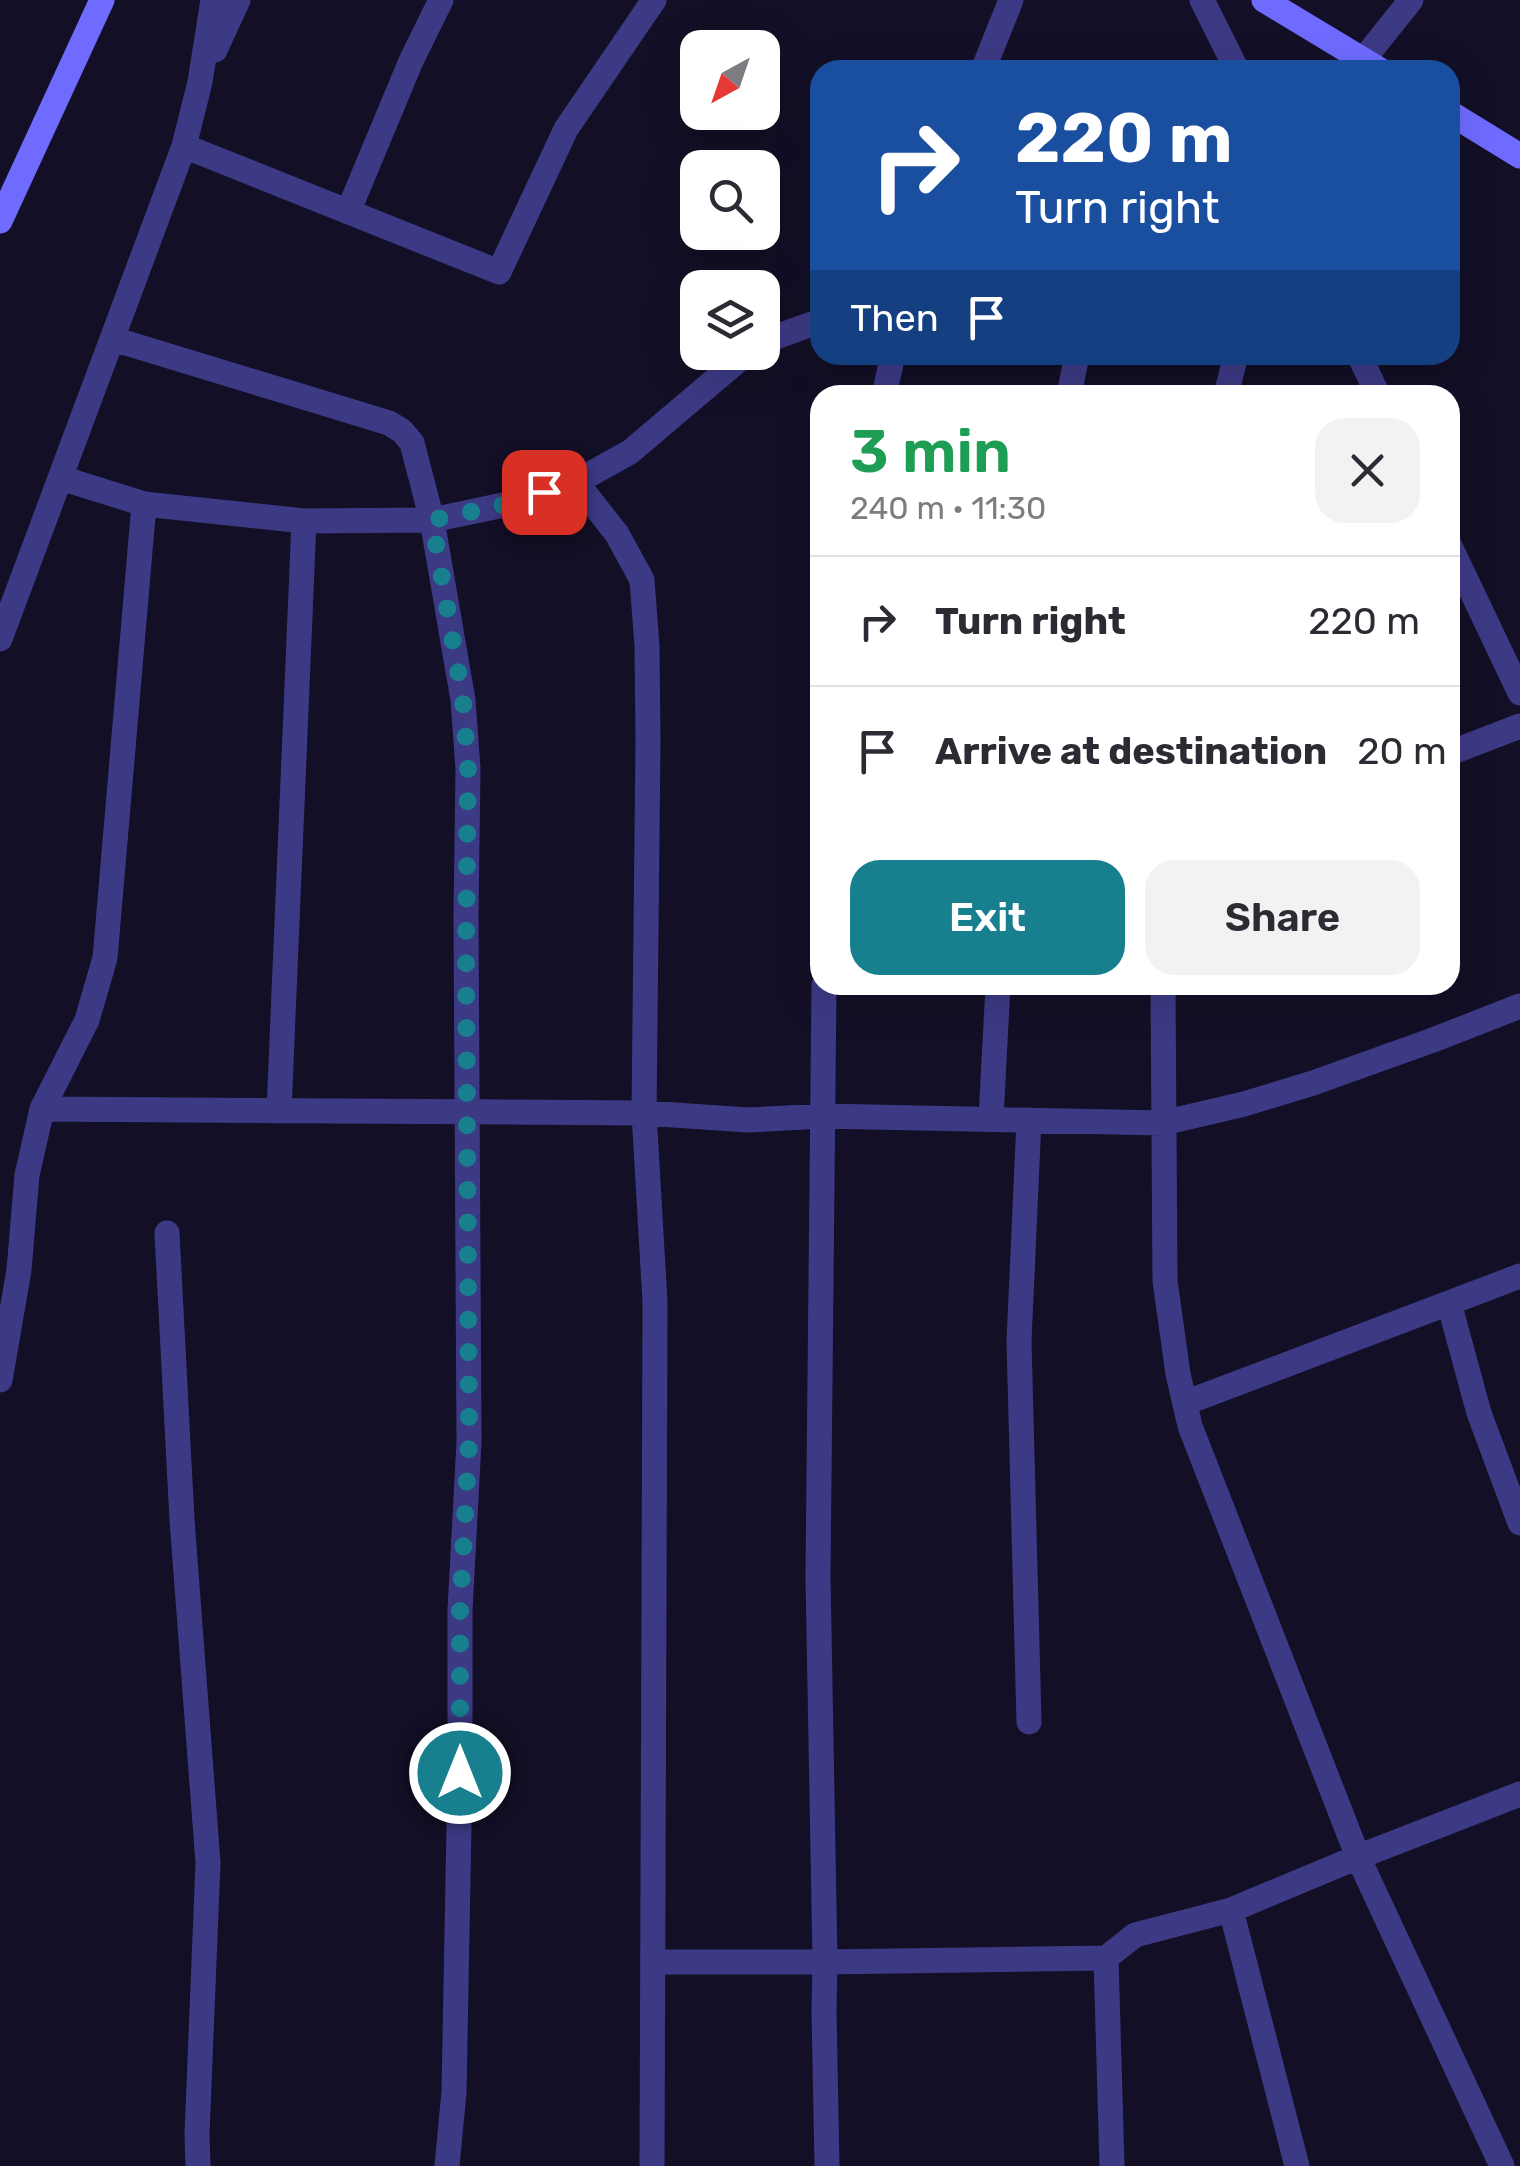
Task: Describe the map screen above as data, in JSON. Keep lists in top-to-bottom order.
{
  "north": "bottom left",
  "page": {
    "turn": ["220 m", "Turn right"],
    "then": "Then",
    "heading": ["3 min", "240 m · 11:30"],
    "list": [
      {
        "name": "Turn right",
        "value": "220 m"
      },
      {
        "name": "Arrive at destination",
        "value": "20 m"
      }
    ],
    "buttons": ["Exit", "Share"]
  }
}
